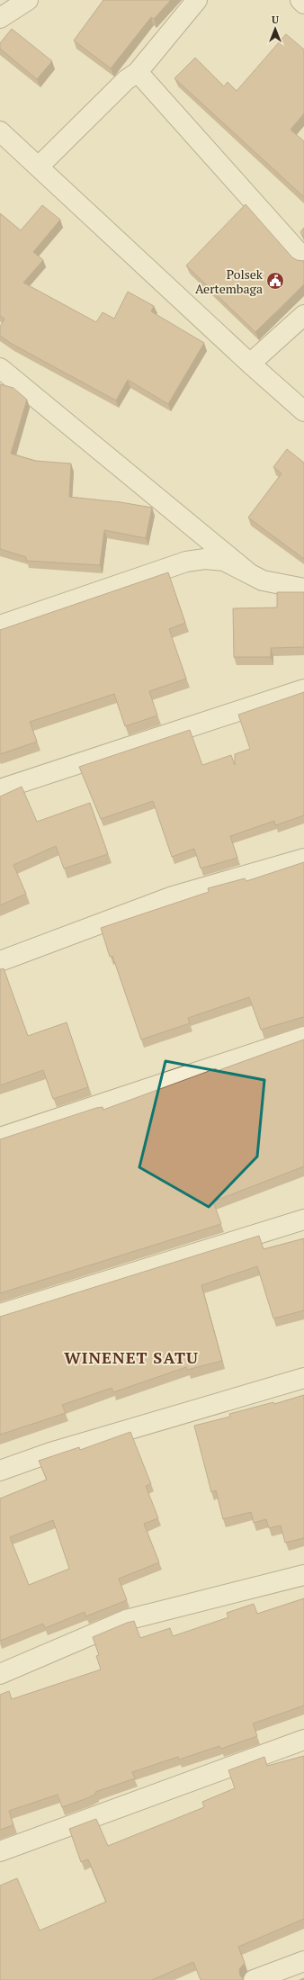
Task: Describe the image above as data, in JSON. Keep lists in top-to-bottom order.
{
  "districts": ["WINENET SATU"],
  "places": {
    "public building": ["Polsek Aertembaga"]
  },
  "north": "top"
}
